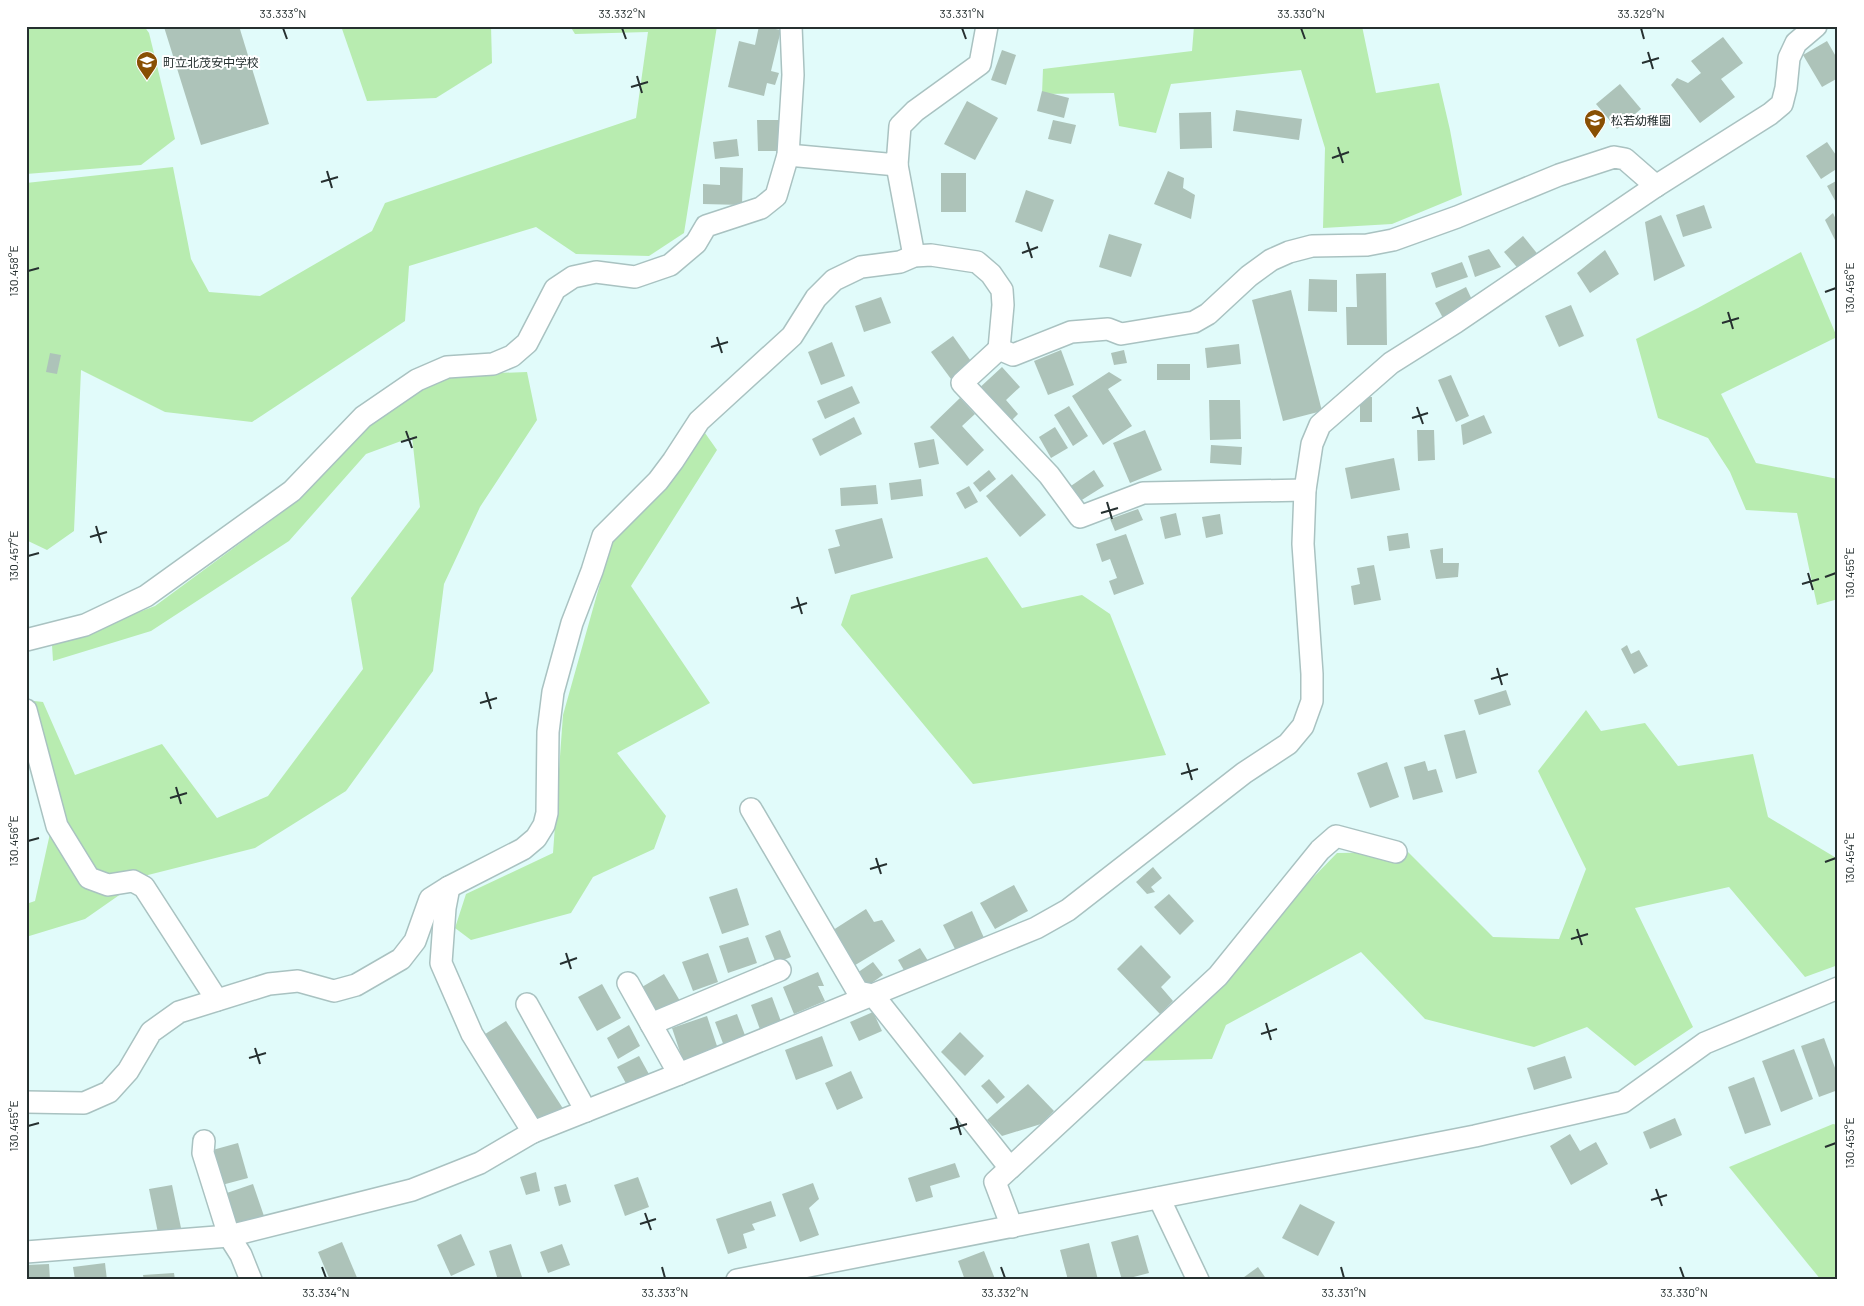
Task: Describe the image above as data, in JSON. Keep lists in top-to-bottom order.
{
  "places": {
    "school or university": ["町立北茂安中学校", "松若幼稚園"]
  },
  "coordinates": [
    "33.333°N",
    "33.332°N",
    "33.331°N",
    "33.330°N",
    "33.329°N",
    "130.458°E",
    "130.456°E",
    "130.457°E",
    "130.455°E",
    "130.454°E",
    "130.453°E",
    "33.334°N"
  ]
}
